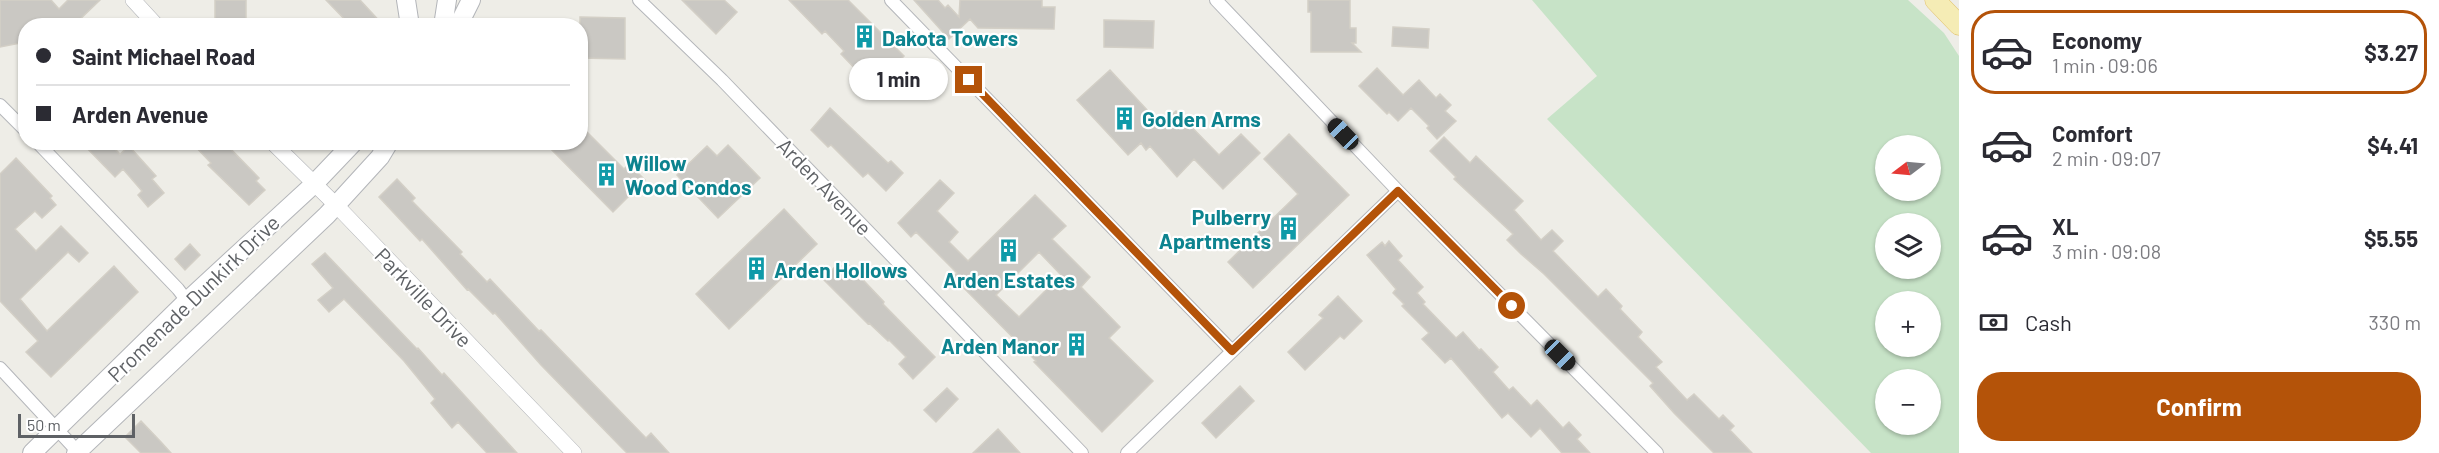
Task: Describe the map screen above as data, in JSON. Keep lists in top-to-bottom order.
{
  "streets": {
    "main road": ["Promenade Dunkirk Drive"],
    "street": ["Arden Avenue", "Parkville Drive"]
  },
  "crossings": [
    ["Parkville Drive", "Promenade Dunkirk Drive"]
  ],
  "places": {
    "building": [
      "Dakota Towers",
      "Golden Arms",
      "Willow Wood Condos",
      "Pulberry Apartments",
      "Arden Estates",
      "Arden Hollows",
      "Arden Manor"
    ]
  },
  "scale_bar": "50 m",
  "north": "left",
  "page": {
    "list": [
      {
        "name": "Economy",
        "note": "1 min · 09:06",
        "value": "$3.27"
      },
      {
        "name": "Comfort",
        "note": "2 min · 09:07",
        "value": "$4.41"
      },
      {
        "name": "XL",
        "note": "3 min · 09:08",
        "value": "$5.55"
      }
    ],
    "banner": ["Saint Michael Road", "Arden Avenue"],
    "bubble": "1 min",
    "map_buttons": ["+", "−"],
    "pay": ["Cash", "330 m"],
    "buttons": "Confirm",
    "scale": "50 m"
  }
}
